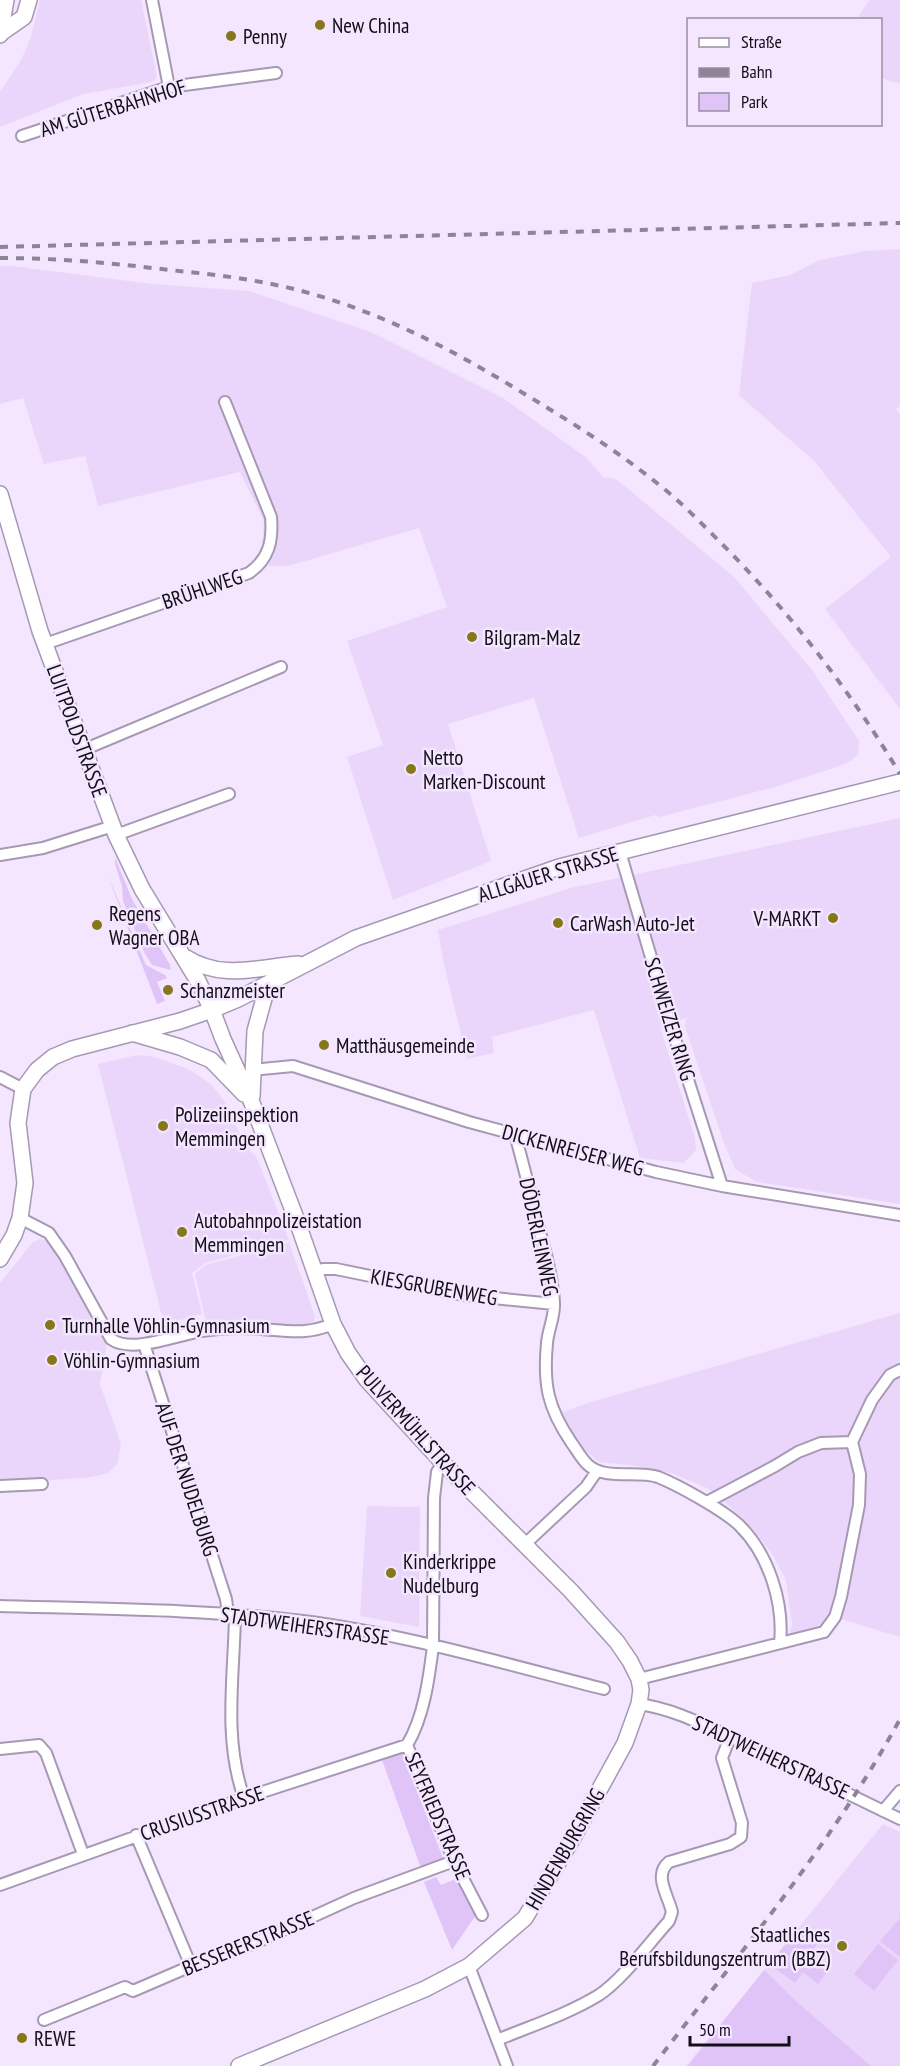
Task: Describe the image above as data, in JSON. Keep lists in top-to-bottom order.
{
  "streets": {
    "main road": [
      "LUITPOLDSTRASSE",
      "ALLGÄUER STRASSE",
      "PULVERMÜHLSTRASSE",
      "HINDENBURGRING"
    ],
    "street": [
      "AM GÜTERBAHNHOF",
      "BRÜHLWEG",
      "SCHWEIZER RING",
      "DICKENREISER WEG",
      "DÖDERLEINWEG",
      "KIESGRUBENWEG",
      "AUF DER NUDELBURG",
      "STADTWEIHERSTRASSE",
      "CRUSIUSSTRASSE",
      "SEYFRIEDSTRASSE",
      "BESSERERSTRASSE"
    ]
  },
  "crossings": [
    ["BRÜHLWEG", "LUITPOLDSTRASSE"],
    ["LUITPOLDSTRASSE", "ALLGÄUER STRASSE"],
    ["LUITPOLDSTRASSE", "PULVERMÜHLSTRASSE"],
    ["ALLGÄUER STRASSE", "SCHWEIZER RING"],
    ["ALLGÄUER STRASSE", "PULVERMÜHLSTRASSE"],
    ["SCHWEIZER RING", "DICKENREISER WEG"],
    ["DICKENREISER WEG", "DÖDERLEINWEG"],
    ["DÖDERLEINWEG", "KIESGRUBENWEG"],
    ["KIESGRUBENWEG", "PULVERMÜHLSTRASSE"],
    ["PULVERMÜHLSTRASSE", "SEYFRIEDSTRASSE"],
    ["PULVERMÜHLSTRASSE", "HINDENBURGRING"],
    ["AUF DER NUDELBURG", "STADTWEIHERSTRASSE"],
    ["AUF DER NUDELBURG", "CRUSIUSSTRASSE"],
    ["STADTWEIHERSTRASSE", "SEYFRIEDSTRASSE"],
    ["STADTWEIHERSTRASSE", "HINDENBURGRING"],
    ["CRUSIUSSTRASSE", "SEYFRIEDSTRASSE"],
    ["SEYFRIEDSTRASSE", "BESSERERSTRASSE"]
  ],
  "places": [
    "New China",
    "Penny",
    "Bilgram-Malz",
    "Netto Marken-Discount",
    "V-MARKT",
    "CarWash Auto-Jet",
    "Regens Wagner OBA",
    "Schanzmeister",
    "Matthäusgemeinde",
    "Polizeiinspektion Memmingen",
    "Autobahnpolizeistation Memmingen",
    "Turnhalle Vöhlin-Gymnasium",
    "Vöhlin-Gymnasium",
    "Kinderkrippe Nudelburg",
    "Staatliches Berufsbildungszentrum (BBZ)",
    "REWE"
  ],
  "legend": ["Straße", "Bahn", "Park"],
  "scale_bar": "50 m"
}
